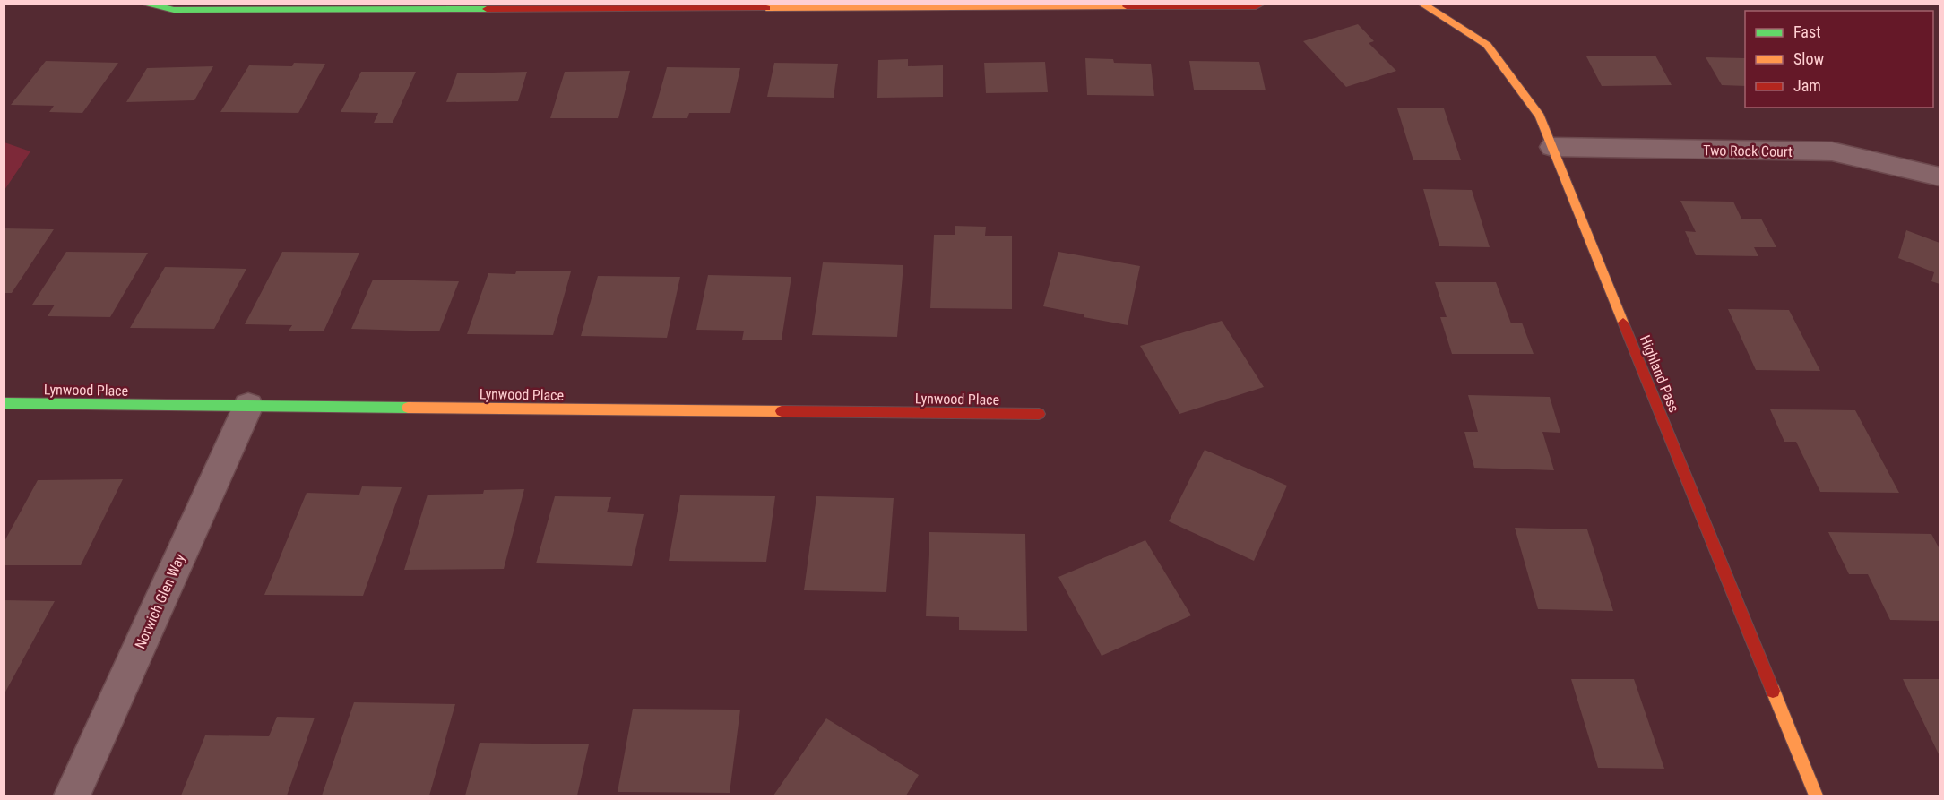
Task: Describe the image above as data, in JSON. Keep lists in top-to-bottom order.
{
  "streets": {
    "street": [
      "Two Rock Court",
      "Highland Pass",
      "Lynwood Place",
      "Norwich Glen Way"
    ]
  },
  "crossings": [
    ["Two Rock Court", "Highland Pass"],
    ["Lynwood Place", "Norwich Glen Way"]
  ],
  "legend": ["Fast", "Slow", "Jam"]
}
